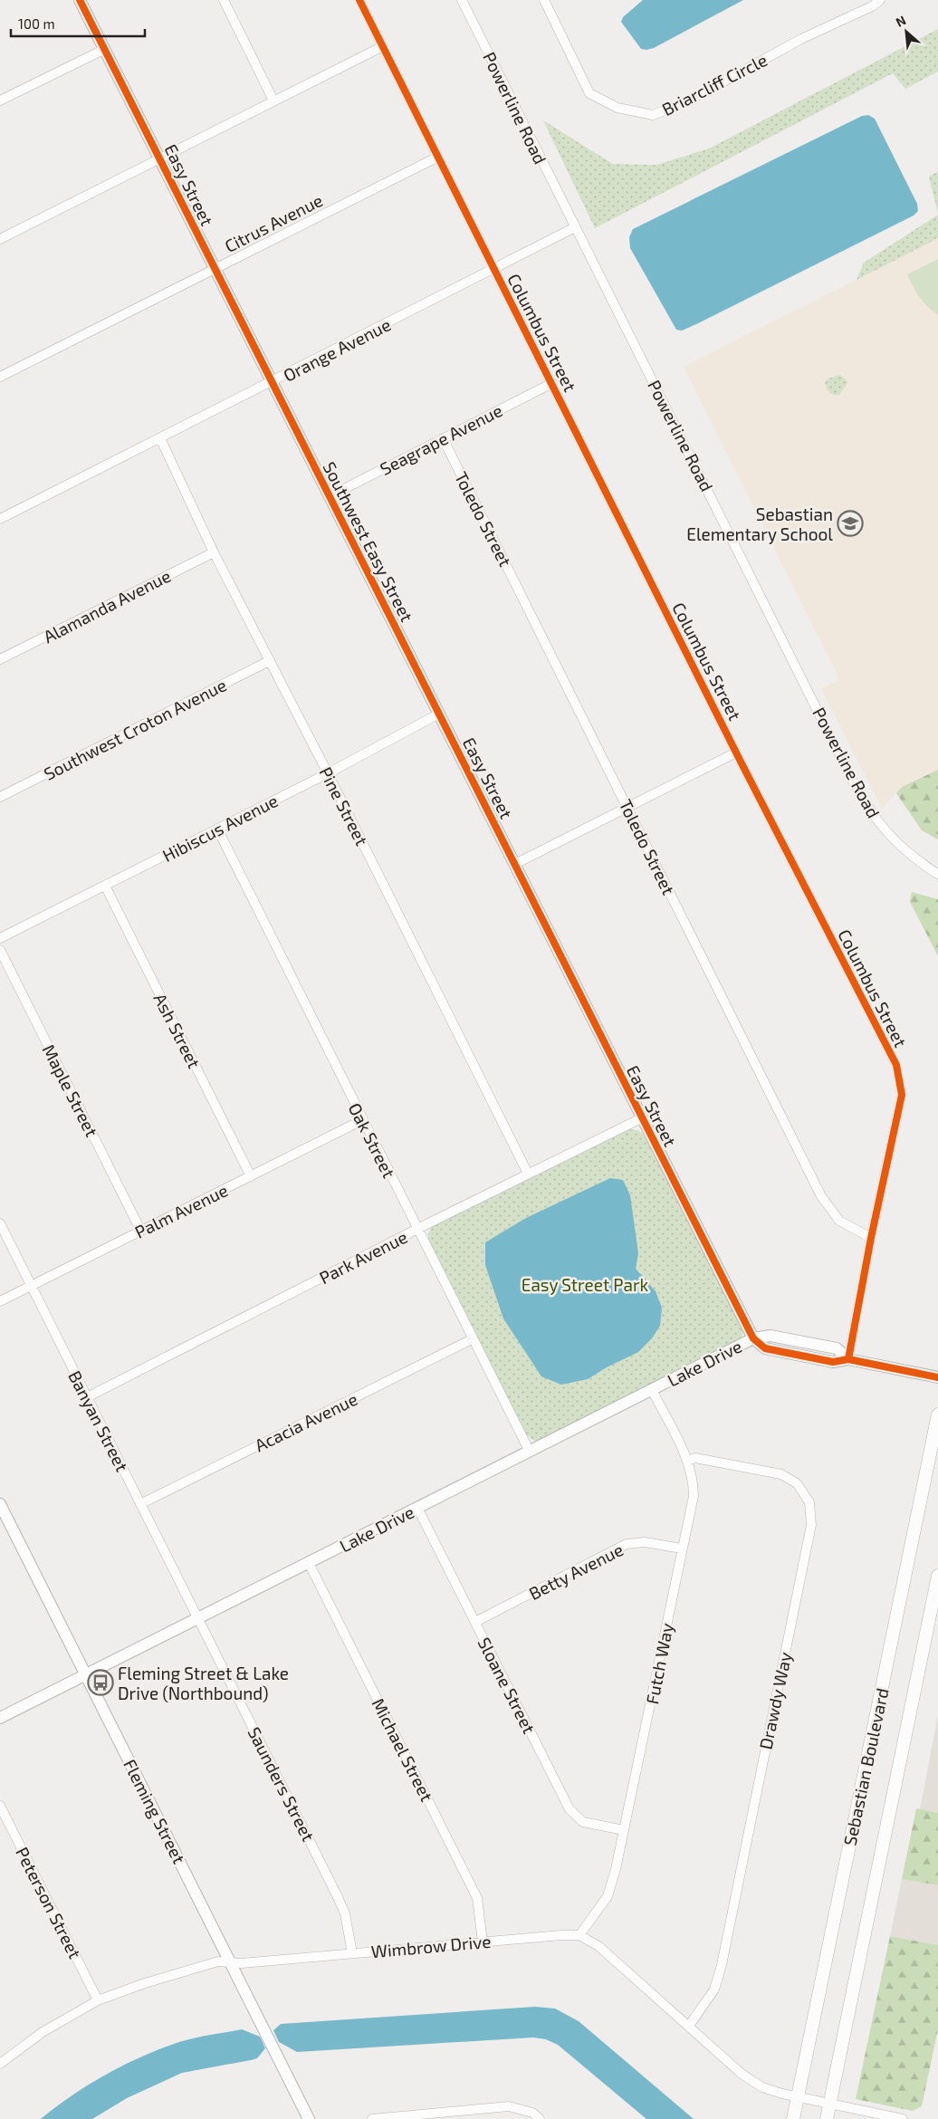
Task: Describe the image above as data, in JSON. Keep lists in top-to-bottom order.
{
  "streets": {
    "main road": ["Sebastian Boulevard"],
    "street": [
      "Briarcliff Circle",
      "Powerline Road",
      "Easy Street",
      "Citrus Avenue",
      "Columbus Street",
      "Orange Avenue",
      "Seagrape Avenue",
      "Toledo Street",
      "Southwest Easy Street",
      "Alamanda Avenue",
      "Southwest Croton Avenue",
      "Pine Street",
      "Hibiscus Avenue",
      "Ash Street",
      "Maple Street",
      "Oak Street",
      "Palm Avenue",
      "Park Avenue",
      "Lake Drive",
      "Banyan Street",
      "Acacia Avenue",
      "Betty Avenue",
      "Futch Way",
      "Sloane Street",
      "Drawdy Way",
      "Michael Street",
      "Saunders Street",
      "Fleming Street",
      "Peterson Street",
      "Wimbrow Drive"
    ]
  },
  "crossings": [
    ["Powerline Road", "Orange Avenue"],
    ["Easy Street", "Citrus Avenue"],
    ["Easy Street", "Orange Avenue"],
    ["Easy Street", "Southwest Easy Street"],
    ["Easy Street", "Hibiscus Avenue"],
    ["Easy Street", "Park Avenue"],
    ["Easy Street", "Lake Drive"],
    ["Citrus Avenue", "Columbus Street"],
    ["Columbus Street", "Orange Avenue"],
    ["Columbus Street", "Seagrape Avenue"],
    ["Columbus Street", "Toledo Street"],
    ["Orange Avenue", "Southwest Easy Street"],
    ["Orange Avenue", "Pine Street"],
    ["Seagrape Avenue", "Toledo Street"],
    ["Seagrape Avenue", "Southwest Easy Street"],
    ["Southwest Easy Street", "Hibiscus Avenue"],
    ["Alamanda Avenue", "Pine Street"],
    ["Southwest Croton Avenue", "Pine Street"],
    ["Pine Street", "Hibiscus Avenue"],
    ["Pine Street", "Park Avenue"],
    ["Hibiscus Avenue", "Ash Street"],
    ["Hibiscus Avenue", "Oak Street"],
    ["Ash Street", "Palm Avenue"],
    ["Maple Street", "Palm Avenue"],
    ["Oak Street", "Palm Avenue"],
    ["Oak Street", "Park Avenue"],
    ["Oak Street", "Lake Drive"],
    ["Oak Street", "Acacia Avenue"],
    ["Palm Avenue", "Banyan Street"],
    ["Park Avenue", "Banyan Street"],
    ["Lake Drive", "Banyan Street"],
    ["Lake Drive", "Futch Way"],
    ["Lake Drive", "Sloane Street"],
    ["Lake Drive", "Michael Street"],
    ["Lake Drive", "Saunders Street"],
    ["Lake Drive", "Fleming Street"],
    ["Banyan Street", "Acacia Avenue"],
    ["Banyan Street", "Saunders Street"],
    ["Betty Avenue", "Futch Way"],
    ["Betty Avenue", "Sloane Street"],
    ["Futch Way", "Sloane Street"],
    ["Futch Way", "Drawdy Way"],
    ["Futch Way", "Wimbrow Drive"],
    ["Michael Street", "Wimbrow Drive"],
    ["Saunders Street", "Wimbrow Drive"],
    ["Fleming Street", "Wimbrow Drive"],
    ["Peterson Street", "Wimbrow Drive"]
  ],
  "parks": ["Easy Street Park"],
  "places": {
    "school or university": ["Sebastian Elementary School"],
    "bus stop": ["Fleming Street & Lake Drive (Northbound)"]
  },
  "scale_bar": "100 m",
  "north": "top left"
}
